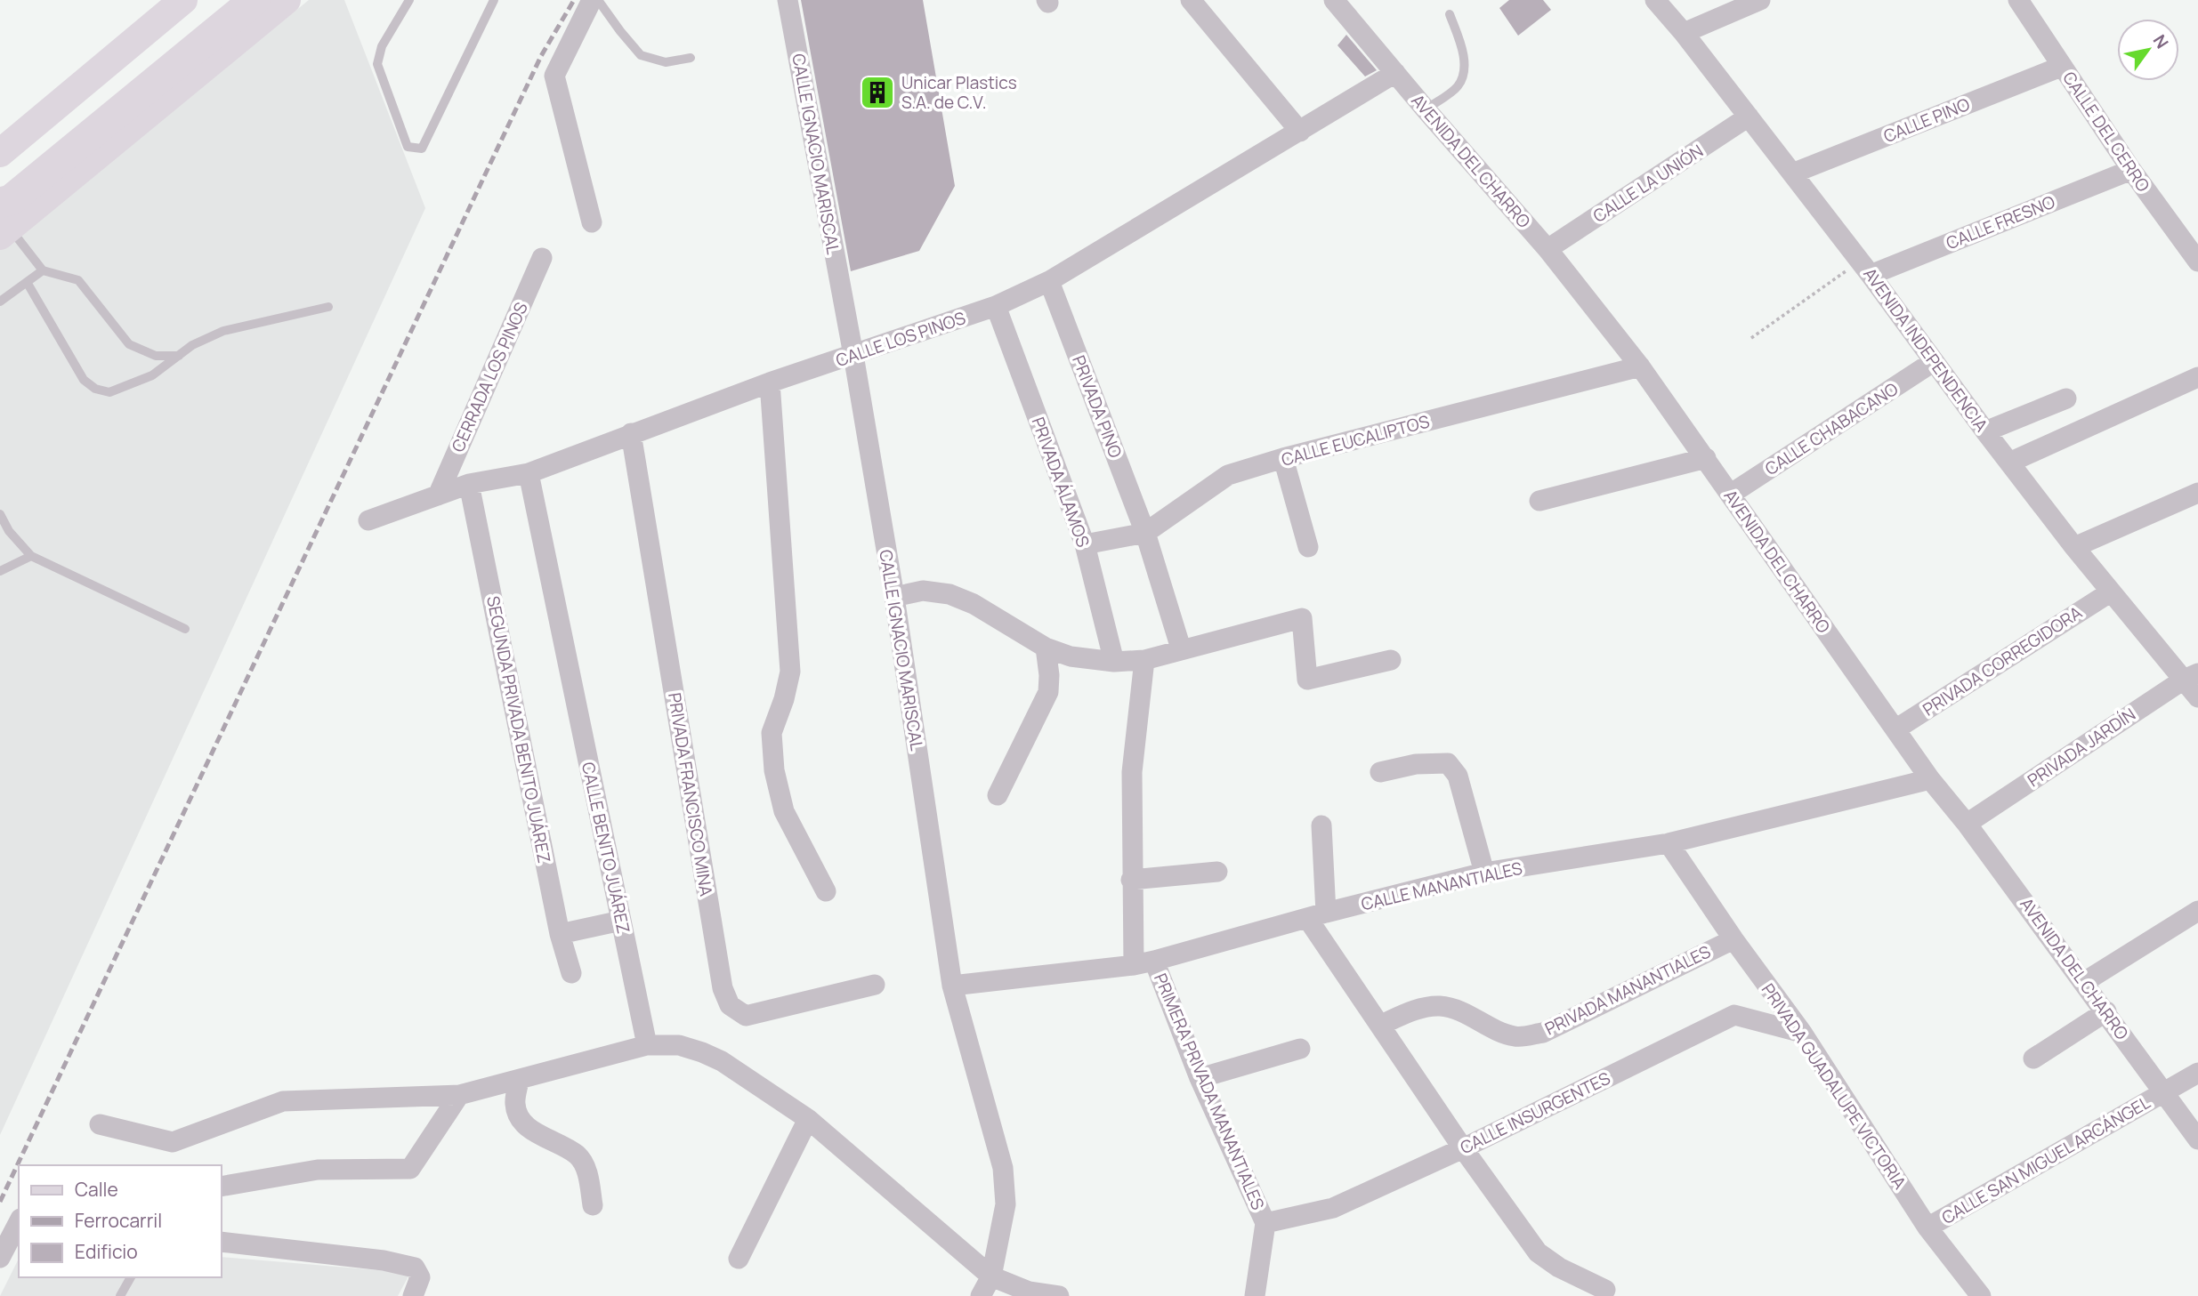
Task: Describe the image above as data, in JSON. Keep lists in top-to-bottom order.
{
  "streets": {
    "street": [
      "CALLE PINO",
      "CALLE DEL CERRO",
      "CALLE IGNACIO MARISCAL",
      "AVENIDA DEL CHARRO",
      "CALLE LA UNIÓN",
      "CALLE FRESNO",
      "CALLE LOS PINOS",
      "AVENIDA INDEPENDENCIA",
      "CERRADA LOS PINOS",
      "PRIVADA PINO",
      "CALLE CHABACANO",
      "CALLE EUCALIPTOS",
      "PRIVADA ÁLAMOS",
      "PRIVADA CORREGIDORA",
      "SEGUNDA PRIVADA BENITO JUÁREZ",
      "PRIVADA JARDÍN",
      "PRIVADA FRANCISCO MINA",
      "CALLE BENITO JUÁREZ",
      "CALLE MANANTIALES",
      "PRIVADA MANANTIALES",
      "PRIVADA GUADALUPE VICTORIA",
      "PRIMERA PRIVADA MANANTIALES",
      "CALLE INSURGENTES",
      "CALLE SAN MIGUEL ARCÁNGEL"
    ]
  },
  "crossings": [
    ["CALLE PINO", "CALLE DEL CERRO"],
    ["CALLE PINO", "AVENIDA INDEPENDENCIA"],
    ["CALLE DEL CERRO", "CALLE FRESNO"],
    ["CALLE IGNACIO MARISCAL", "CALLE LOS PINOS"],
    ["CALLE IGNACIO MARISCAL", "CALLE MANANTIALES"],
    ["AVENIDA DEL CHARRO", "CALLE LA UNIÓN"],
    ["AVENIDA DEL CHARRO", "CALLE LOS PINOS"],
    ["AVENIDA DEL CHARRO", "CALLE CHABACANO"],
    ["AVENIDA DEL CHARRO", "CALLE EUCALIPTOS"],
    ["AVENIDA DEL CHARRO", "PRIVADA CORREGIDORA"],
    ["AVENIDA DEL CHARRO", "PRIVADA JARDÍN"],
    ["AVENIDA DEL CHARRO", "CALLE MANANTIALES"],
    ["AVENIDA DEL CHARRO", "CALLE SAN MIGUEL ARCÁNGEL"],
    ["CALLE LA UNIÓN", "AVENIDA INDEPENDENCIA"],
    ["CALLE FRESNO", "AVENIDA INDEPENDENCIA"],
    ["CALLE LOS PINOS", "CERRADA LOS PINOS"],
    ["CALLE LOS PINOS", "PRIVADA PINO"],
    ["CALLE LOS PINOS", "PRIVADA ÁLAMOS"],
    ["CALLE LOS PINOS", "SEGUNDA PRIVADA BENITO JUÁREZ"],
    ["CALLE LOS PINOS", "PRIVADA FRANCISCO MINA"],
    ["CALLE LOS PINOS", "CALLE BENITO JUÁREZ"],
    ["AVENIDA INDEPENDENCIA", "CALLE CHABACANO"],
    ["AVENIDA INDEPENDENCIA", "PRIVADA CORREGIDORA"],
    ["AVENIDA INDEPENDENCIA", "PRIVADA JARDÍN"],
    ["PRIVADA PINO", "CALLE EUCALIPTOS"],
    ["CALLE EUCALIPTOS", "PRIVADA ÁLAMOS"],
    ["CALLE MANANTIALES", "PRIVADA GUADALUPE VICTORIA"],
    ["CALLE MANANTIALES", "PRIMERA PRIVADA MANANTIALES"],
    ["PRIVADA MANANTIALES", "PRIVADA GUADALUPE VICTORIA"],
    ["PRIVADA GUADALUPE VICTORIA", "CALLE INSURGENTES"],
    ["PRIVADA GUADALUPE VICTORIA", "CALLE SAN MIGUEL ARCÁNGEL"],
    ["PRIMERA PRIVADA MANANTIALES", "CALLE INSURGENTES"]
  ],
  "places": {
    "building": ["Unicar Plastics S.A. de C.V."]
  },
  "legend": ["Calle", "Ferrocarril", "Edificio"],
  "north": "top right"
}
